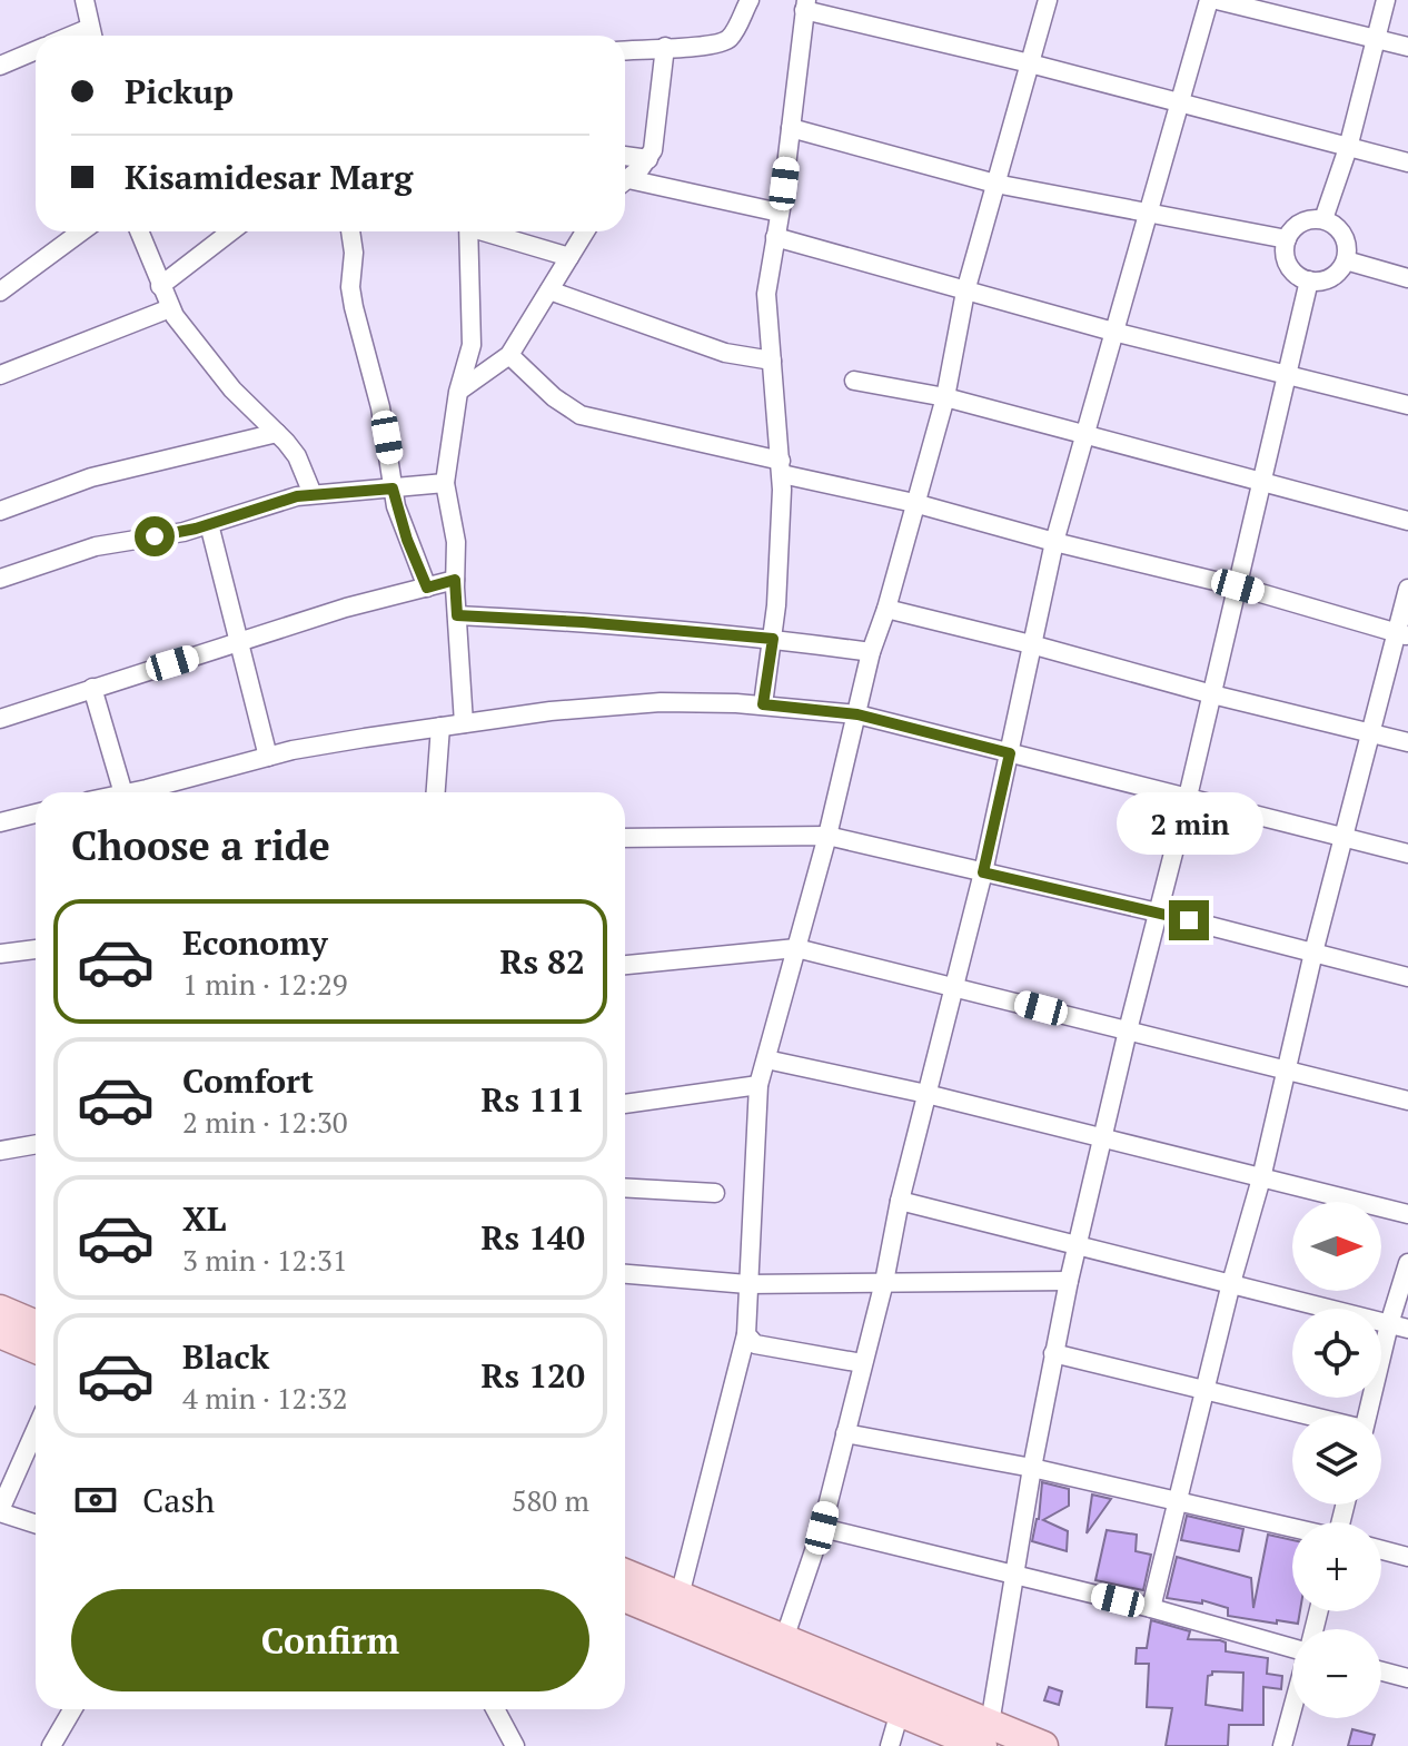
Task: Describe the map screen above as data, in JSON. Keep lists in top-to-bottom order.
{
  "north": "right",
  "page": {
    "banner": ["Pickup", "Kisamidesar Marg"],
    "bubble": "2 min",
    "heading": "Choose a ride",
    "list": [
      {
        "name": "Economy",
        "note": "1 min · 12:29",
        "value": "Rs 82"
      },
      {
        "name": "Comfort",
        "note": "2 min · 12:30",
        "value": "Rs 111"
      },
      {
        "name": "XL",
        "note": "3 min · 12:31",
        "value": "Rs 140"
      },
      {
        "name": "Black",
        "note": "4 min · 12:32",
        "value": "Rs 120"
      }
    ],
    "map_buttons": ["+", "−"],
    "pay": ["Cash", "580 m"],
    "buttons": "Confirm"
  }
}
